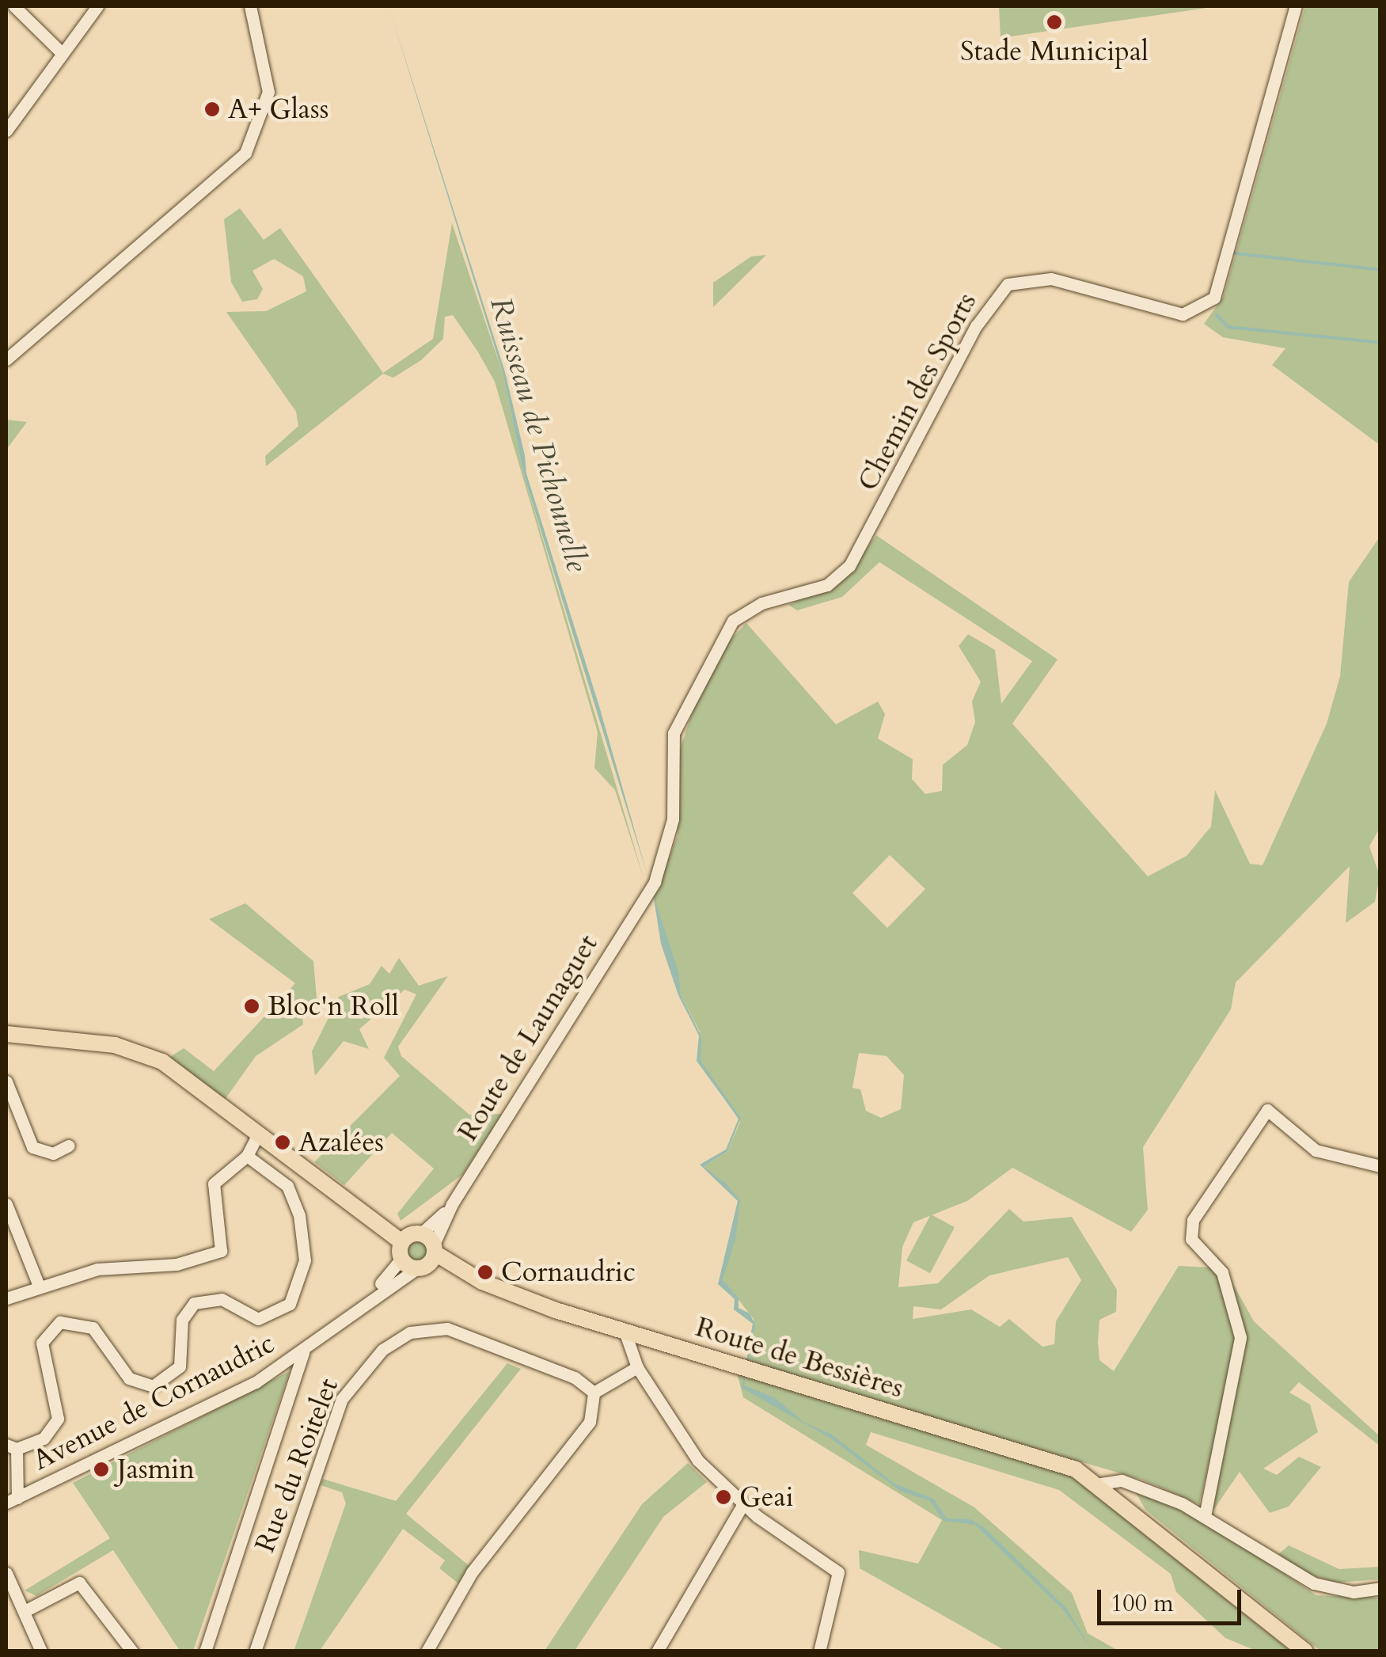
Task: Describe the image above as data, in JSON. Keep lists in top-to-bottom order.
{
  "streets": {
    "main road": ["Route de Bessières"],
    "street": [
      "Chemin des Sports",
      "Route de Launaguet",
      "Avenue de Cornaudric",
      "Rue du Roitelet"
    ]
  },
  "crossings": [
    ["Chemin des Sports", "Route de Launaguet"],
    ["Route de Launaguet", "Route de Bessières"],
    ["Route de Launaguet", "Avenue de Cornaudric"],
    ["Route de Bessières", "Avenue de Cornaudric"]
  ],
  "water": ["Ruisseau de Pichounelle"],
  "places": [
    "Stade Municipal",
    "A+ Glass",
    "Bloc'n Roll",
    "Azalées",
    "Cornaudric",
    "Jasmin",
    "Geai"
  ],
  "scale_bar": "100 m"
}
